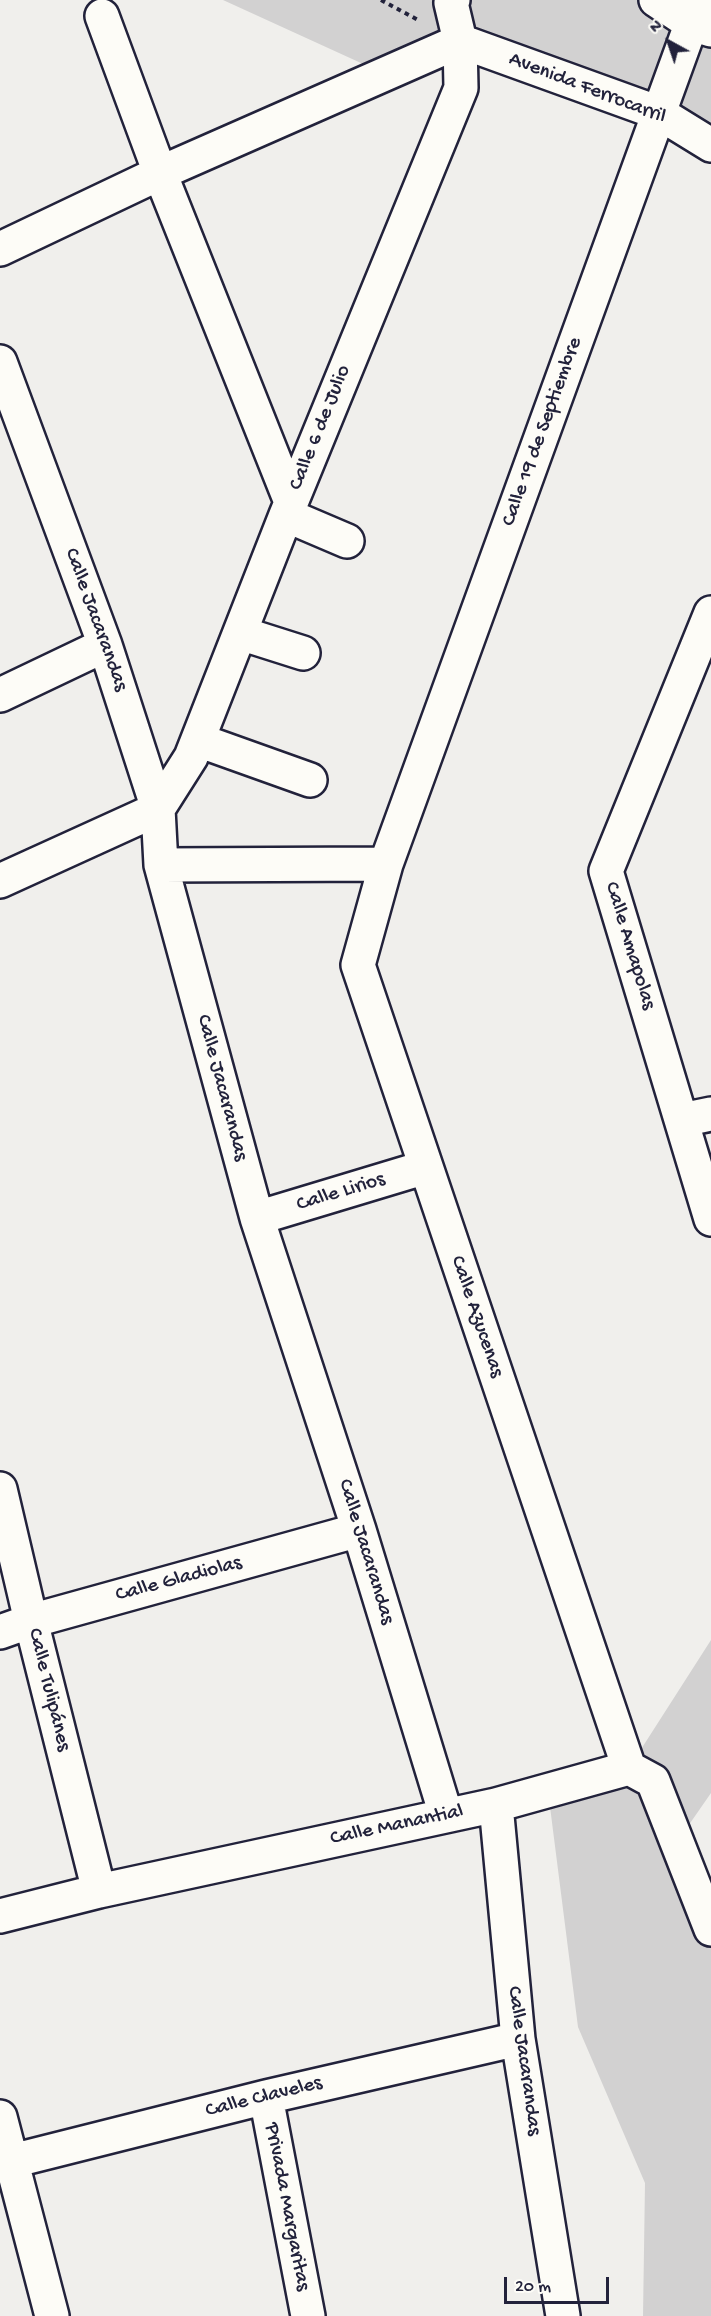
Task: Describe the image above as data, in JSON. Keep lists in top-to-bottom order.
{
  "streets": {
    "street": [
      "Avenida Ferrocarril",
      "Calle 6 de Julio",
      "Calle 19 de Septiembre",
      "Calle Jacarandas",
      "Calle Amapolas",
      "Calle Lirios",
      "Calle Azucenas",
      "Calle Gladiolas",
      "Calle Tulipánes",
      "Calle Manantial",
      "Calle Claveles",
      "Privada Margaritas"
    ]
  },
  "crossings": [
    ["Avenida Ferrocarril", "Calle 6 de Julio"],
    ["Avenida Ferrocarril", "Calle 19 de Septiembre"],
    ["Calle 6 de Julio", "Calle Jacarandas"],
    ["Calle 19 de Septiembre", "Calle Azucenas"],
    ["Calle Jacarandas", "Calle Lirios"],
    ["Calle Jacarandas", "Calle Gladiolas"],
    ["Calle Jacarandas", "Calle Manantial"],
    ["Calle Jacarandas", "Calle Claveles"],
    ["Calle Lirios", "Calle Azucenas"],
    ["Calle Azucenas", "Calle Manantial"],
    ["Calle Gladiolas", "Calle Tulipánes"],
    ["Calle Tulipánes", "Calle Manantial"],
    ["Calle Claveles", "Privada Margaritas"]
  ],
  "scale_bar": "20 m",
  "north": "top left"
}
